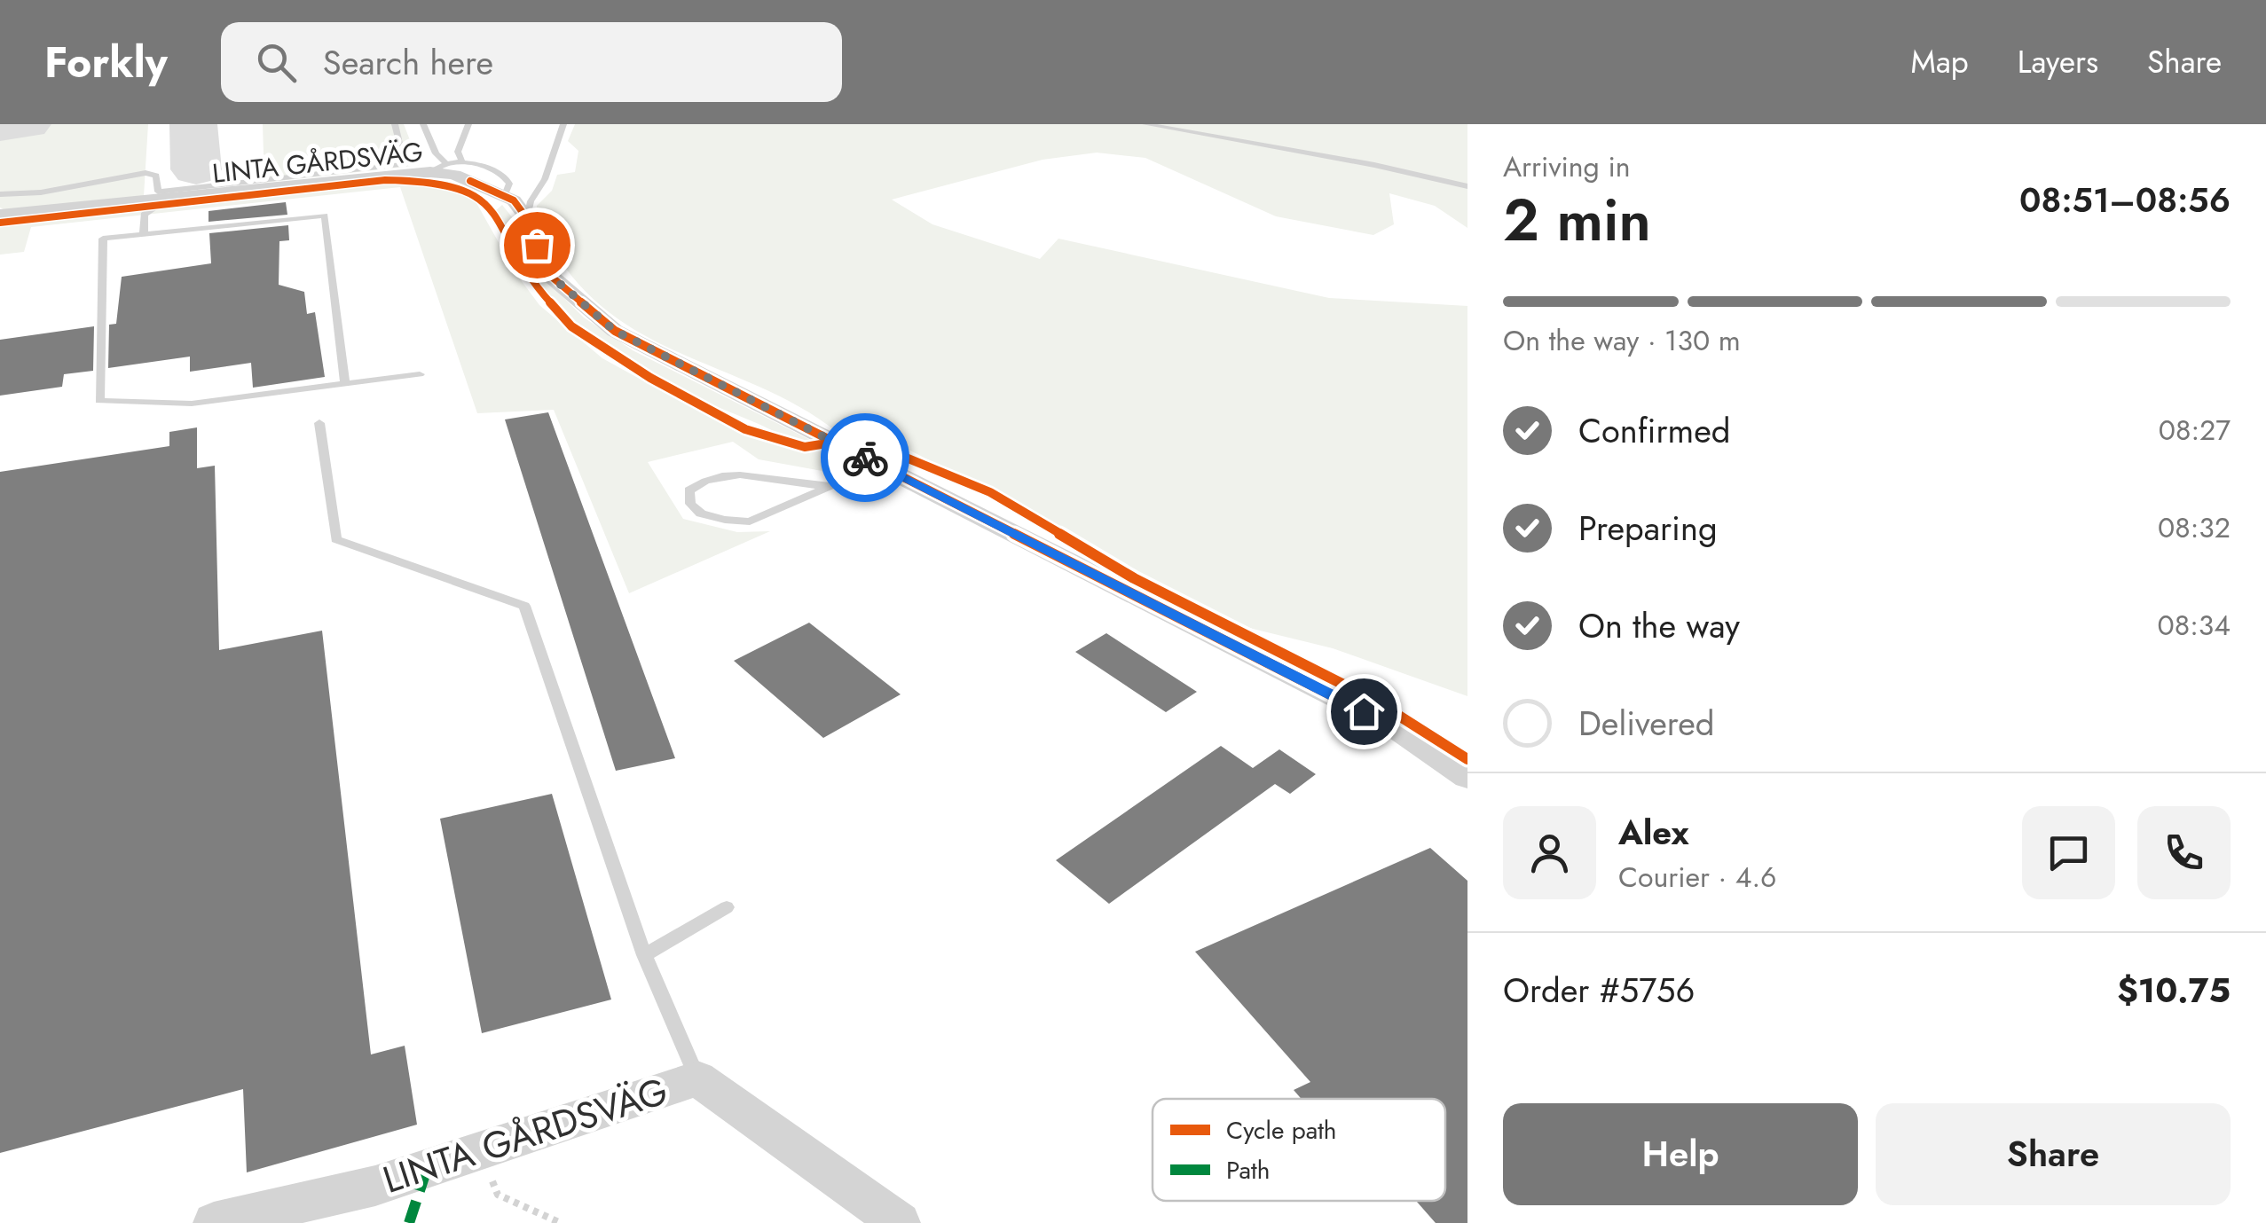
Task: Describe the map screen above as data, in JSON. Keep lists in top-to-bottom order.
{
  "streets": {
    "street": ["LINTA GÅRDSVÄG"]
  },
  "legend": ["Cycle path", "Path"],
  "page": {
    "header": "Forkly",
    "search": "Search here",
    "nav": ["Map", "Layers", "Share"],
    "heading": ["2 min", "Arriving in", "08:51–08:56"],
    "panel": [
      "Alex",
      "Courier · 4.6",
      "Order #5756",
      "$10.75"
    ],
    "bar": "On the way · 130 m",
    "list": [
      ["Confirmed", "08:27"],
      ["Preparing", "08:32"],
      ["On the way", "08:34"],
      "Delivered"
    ],
    "buttons": ["Help", "Share"]
  }
}
